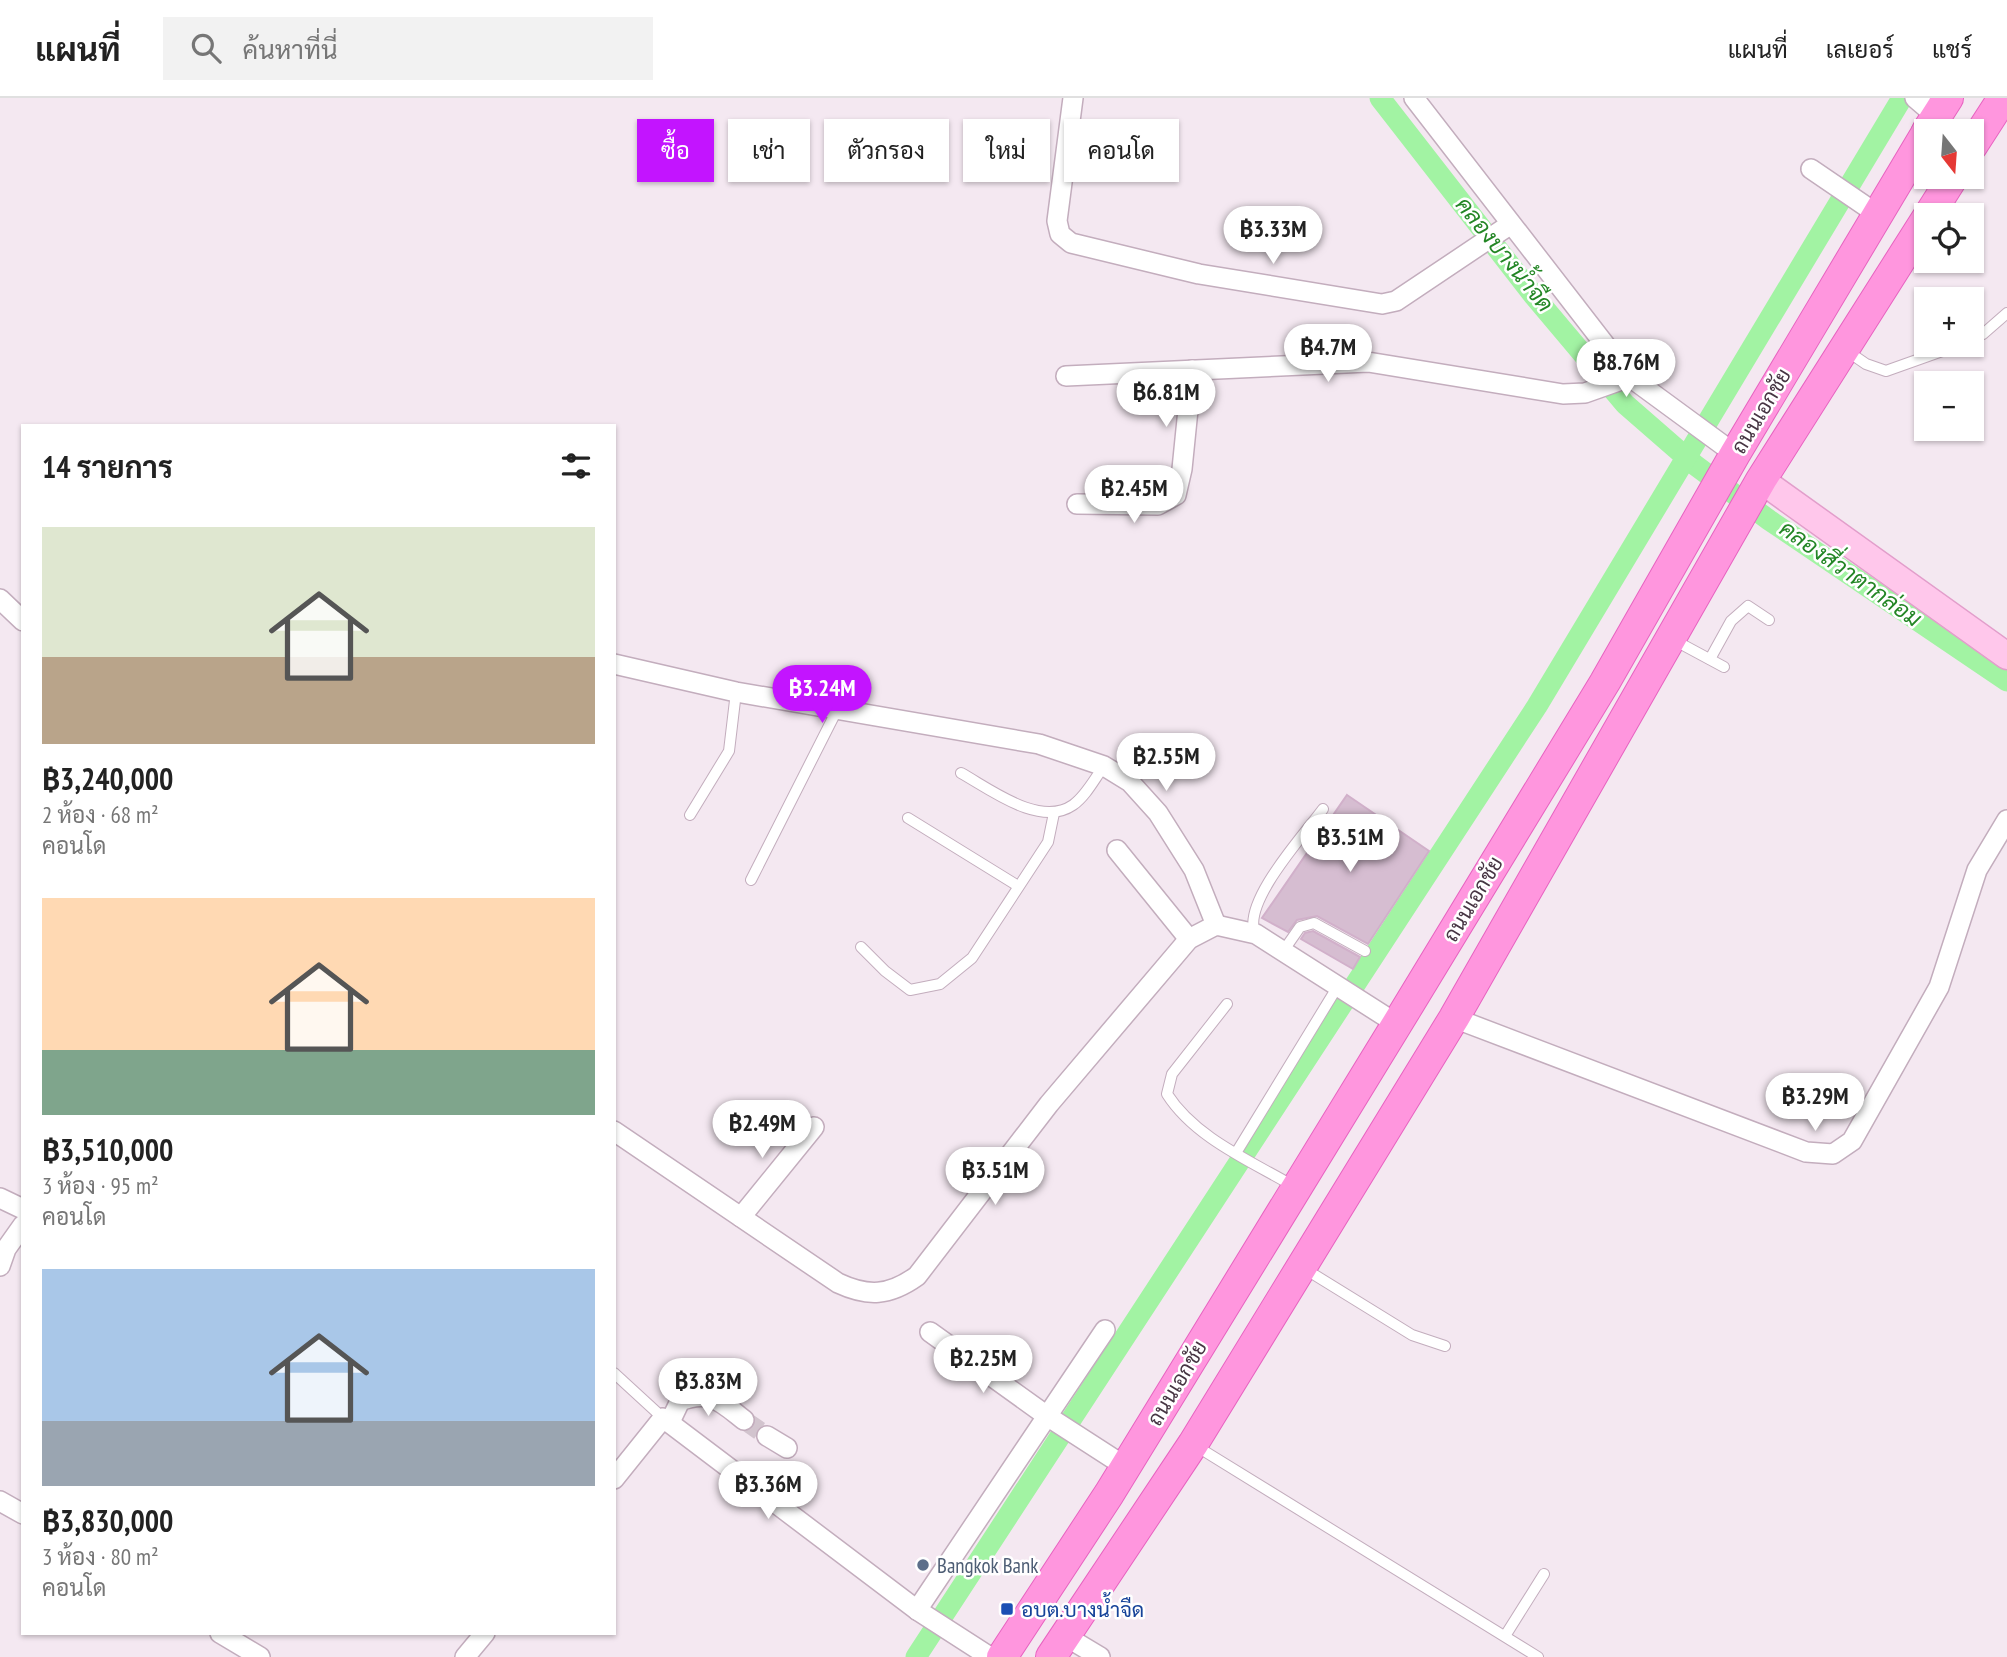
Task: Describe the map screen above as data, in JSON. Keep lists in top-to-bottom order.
{
  "streets": {
    "main road": ["ถนนเอกชัย"]
  },
  "water": ["คลองบางน้ำจืด", "คลองสี่วาตากล่อม"],
  "places": {
    "other": ["Bangkok Bank"],
    "transit": ["อบต.บางน้ำจืด"]
  },
  "north": "bottom",
  "page": {
    "header": "แผนที่",
    "search": "ค้นหาที่นี่",
    "nav": ["แผนที่", "เลเยอร์", "แชร์"],
    "map_buttons": ["+", "−"],
    "chip": [
      "ซื้อ",
      "เช่า",
      "ตัวกรอง",
      "ใหม่",
      "คอนโด"
    ],
    "price": [
      "฿3.33M",
      "฿4.7M",
      "฿8.76M",
      "฿6.81M",
      "฿2.45M",
      "฿3.24M",
      "฿2.55M",
      "฿3.51M",
      "฿3.29M",
      "฿2.49M",
      "฿3.51M",
      "฿2.25M",
      "฿3.83M",
      "฿3.36M"
    ],
    "heading": "14 รายการ",
    "list": [
      {
        "name": "฿3,240,000",
        "note": "2 ห้อง · 68 m² · คอนโด"
      },
      {
        "name": "฿3,510,000",
        "note": "3 ห้อง · 95 m² · คอนโด"
      },
      {
        "name": "฿3,830,000",
        "note": "3 ห้อง · 80 m² · คอนโด"
      }
    ]
  }
}
